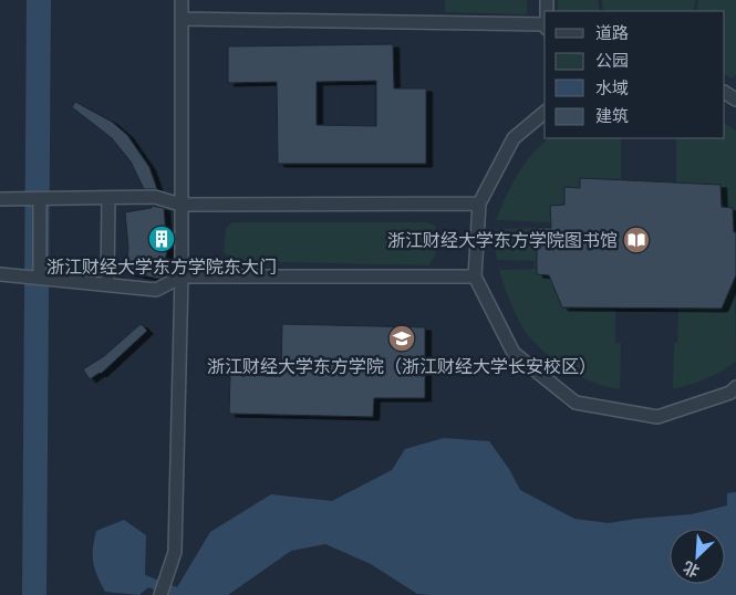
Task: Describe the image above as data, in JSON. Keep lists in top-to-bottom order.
{
  "places": {
    "building": ["浙江财经大学东方学院东大门"],
    "library": ["浙江财经大学东方学院图书馆"],
    "school or university": ["浙江财经大学东方学院（浙江财经大学长安校区）"]
  },
  "legend": [
    "道路",
    "公园",
    "水域",
    "建筑"
  ],
  "north": "bottom left"
}
